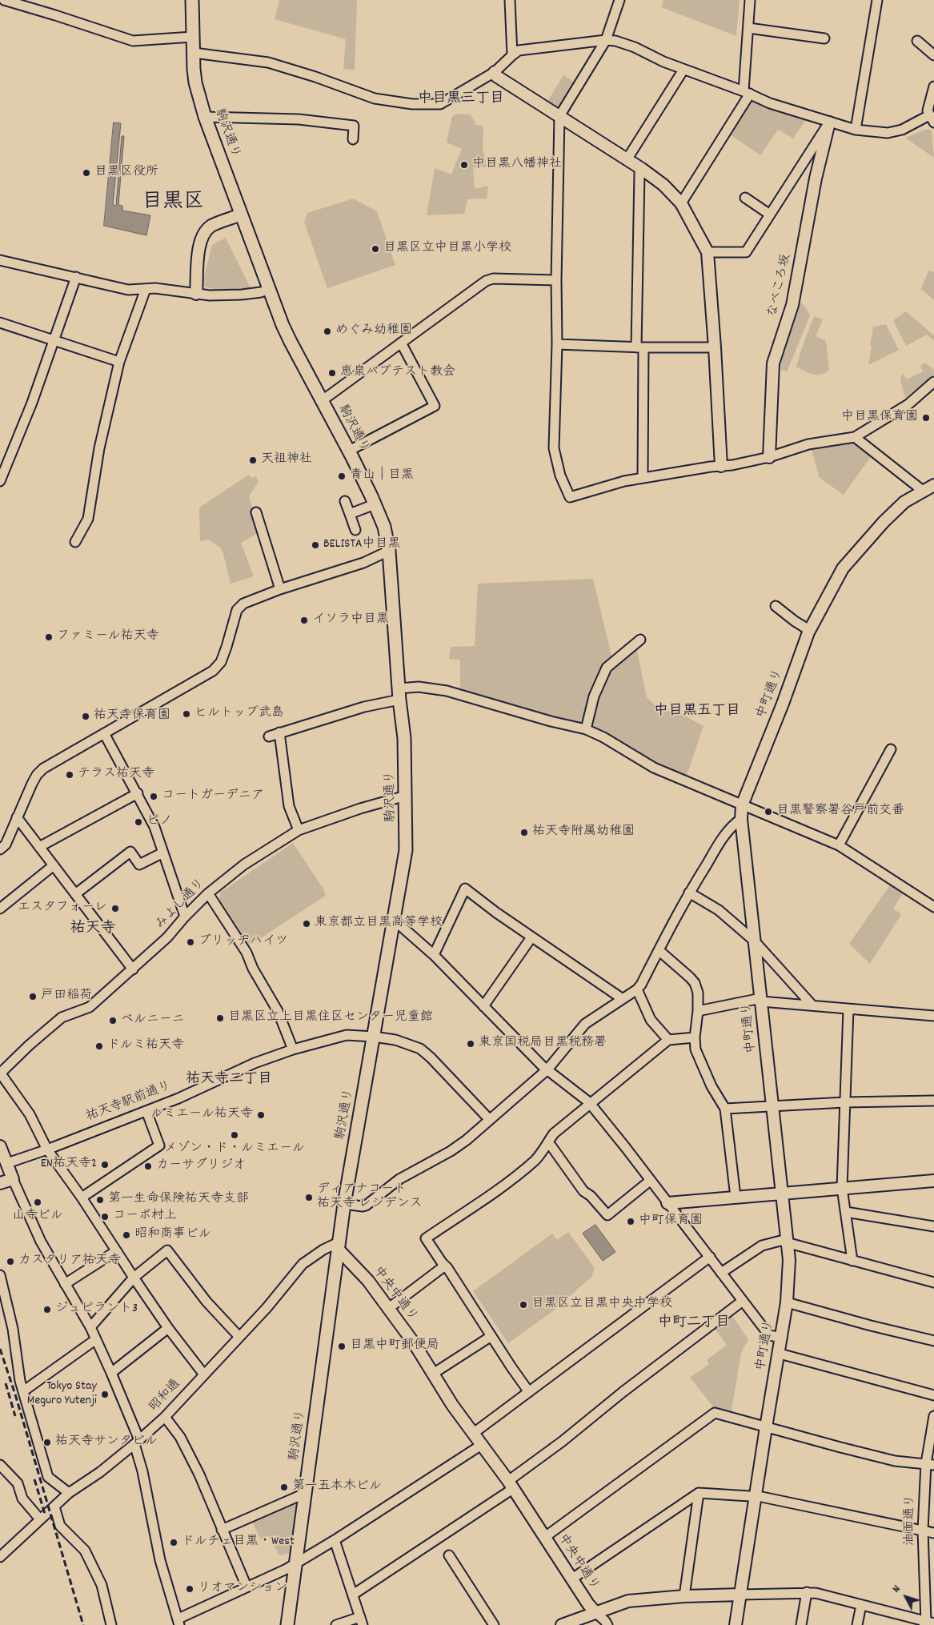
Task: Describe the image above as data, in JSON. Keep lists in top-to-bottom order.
{
  "streets": {
    "main road": ["駒沢通り"],
    "street": [
      "なべころ坂",
      "中町通り",
      "みよし通り",
      "祐天寺駅前通り",
      "中央中通り",
      "昭和通",
      "油面通り"
    ]
  },
  "crossings": [
    ["駒沢通り", "みよし通り"],
    ["駒沢通り", "祐天寺駅前通り"],
    ["駒沢通り", "中央中通り"],
    ["駒沢通り", "昭和通"],
    ["中央中通り", "昭和通"]
  ],
  "districts": [
    "中目黒三丁目",
    "目黒区",
    "中目黒五丁目",
    "祐天寺",
    "祐天寺二丁目",
    "中町二丁目"
  ],
  "places": [
    "中目黒八幡神社",
    "目黒区役所",
    "目黒区立中目黒小学校",
    "めぐみ幼稚園",
    "恵泉バプテスト教会",
    "中目黒保育園",
    "天祖神社",
    "青山｜目黒",
    "BELISTA中目黒",
    "イソラ中目黒",
    "ファミール祐天寺",
    "ヒルトップ武島",
    "祐天寺保育園",
    "テラス祐天寺",
    "コートガーデニア",
    "目黒警察署谷戸前交番",
    "ピノ",
    "祐天寺附属幼稚園",
    "エスタフォーレ",
    "東京都立目黒高等学校",
    "ブリッヂハイツ",
    "戸田稲荷",
    "目黒区立上目黒住区センター児童館",
    "ベルニーニ",
    "東京国税局目黒税務署",
    "ドルミ祐天寺",
    "ルミエール祐天寺",
    "メゾン・ド・ルミエール",
    "EN祐天寺2",
    "カーサグリジオ",
    "ディアナコート 祐天寺 レジデンス",
    "第一生命保険祐天寺支部",
    "山寺ビル",
    "コーポ村上",
    "中町保育園",
    "昭和商事ビル",
    "カスタリア祐天寺",
    "目黒区立目黒中央中学校",
    "ジュピラント3",
    "目黒中町郵便局",
    "Tokyo Stay Meguro Yutenji",
    "祐天寺サンタビル",
    "第一五本木ビル",
    "ドルチェ目黒・West",
    "リオマンション"
  ],
  "north": "top left"
}
